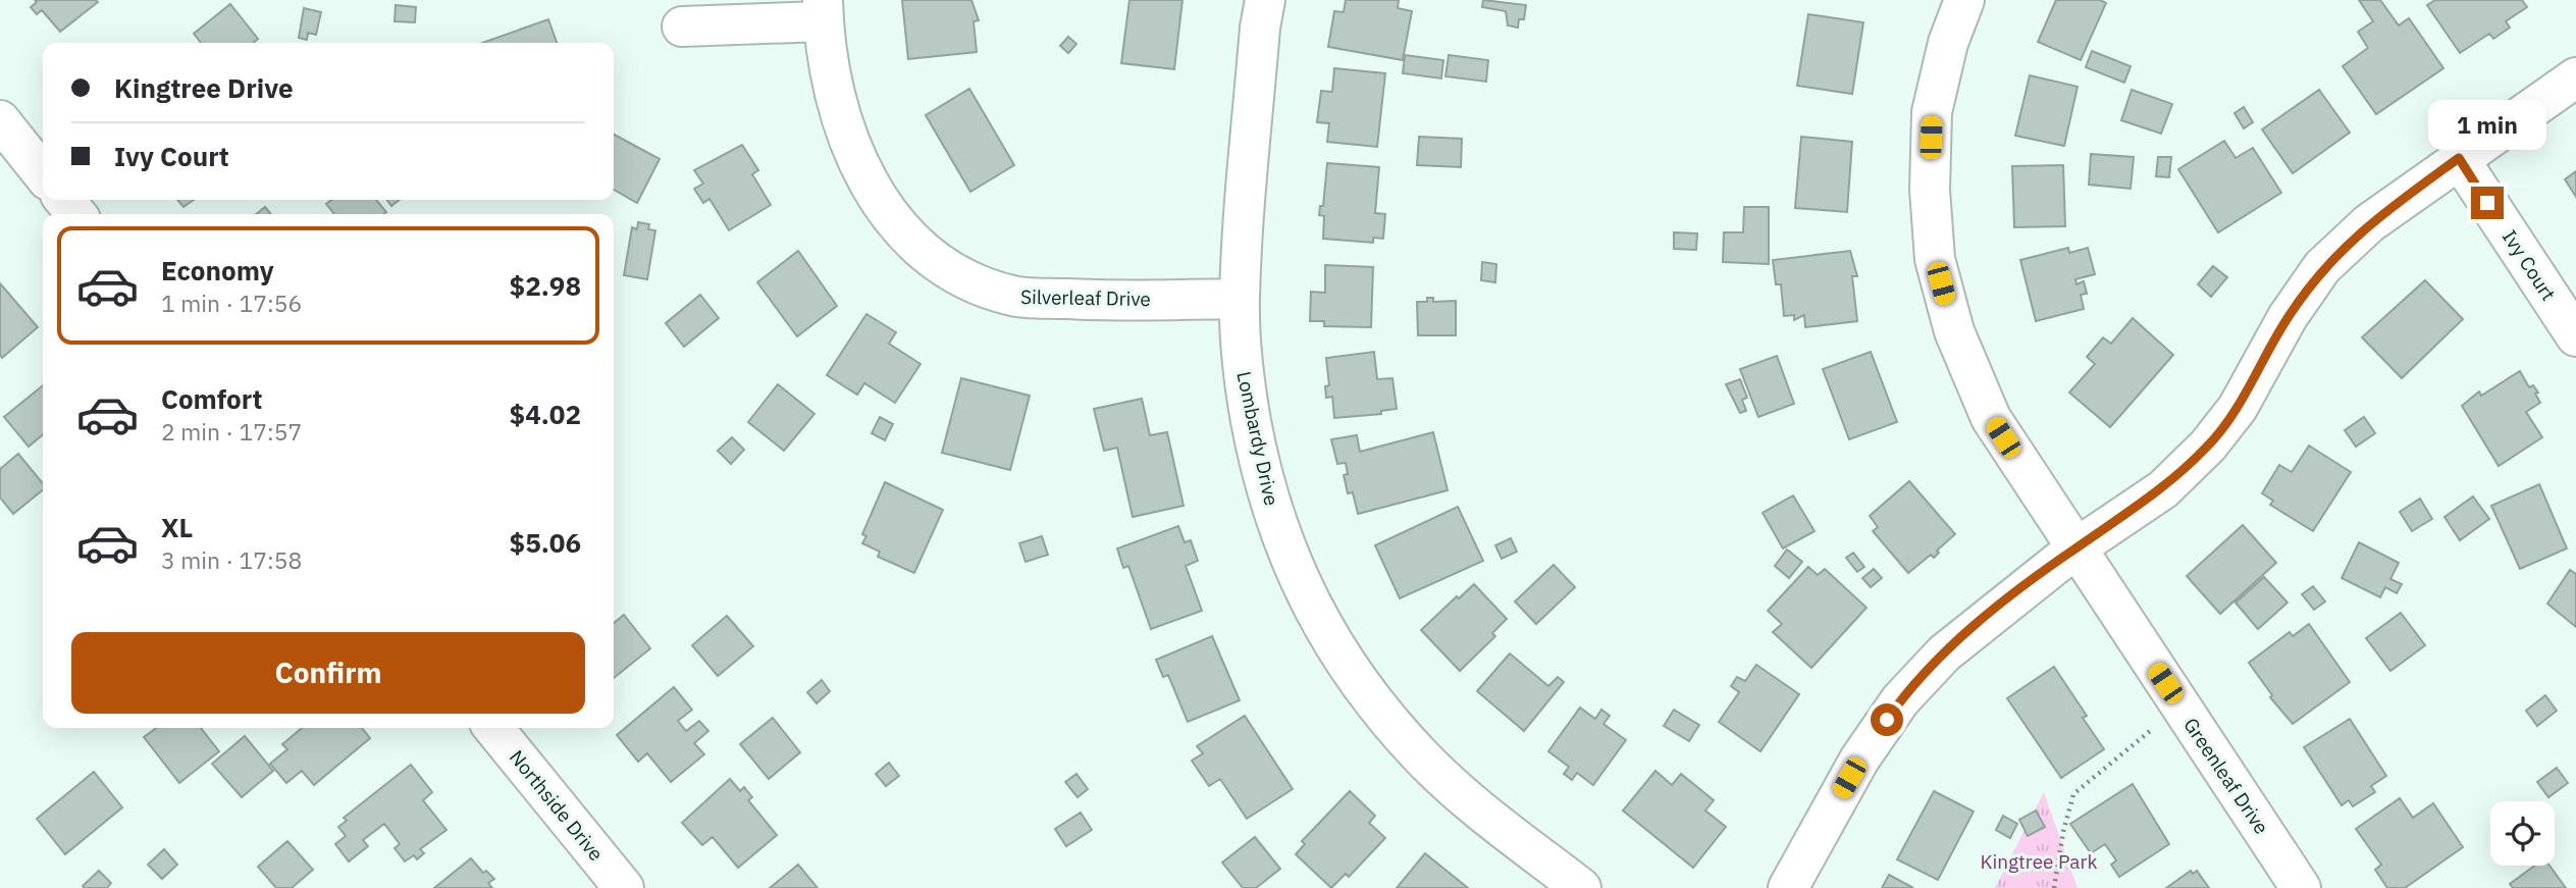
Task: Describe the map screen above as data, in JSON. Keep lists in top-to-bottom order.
{
  "streets": {
    "street": [
      "Ivy Court",
      "Silverleaf Drive",
      "Lombardy Drive",
      "Greenleaf Drive",
      "Northside Drive"
    ]
  },
  "crossings": [
    ["Silverleaf Drive", "Lombardy Drive"]
  ],
  "parks": ["Kingtree Park"],
  "page": {
    "banner": ["Kingtree Drive", "Ivy Court"],
    "bubble": "1 min",
    "list": [
      {
        "name": "Economy",
        "note": "1 min · 17:56",
        "value": "$2.98"
      },
      {
        "name": "Comfort",
        "note": "2 min · 17:57",
        "value": "$4.02"
      },
      {
        "name": "XL",
        "note": "3 min · 17:58",
        "value": "$5.06"
      }
    ],
    "buttons": "Confirm"
  }
}
